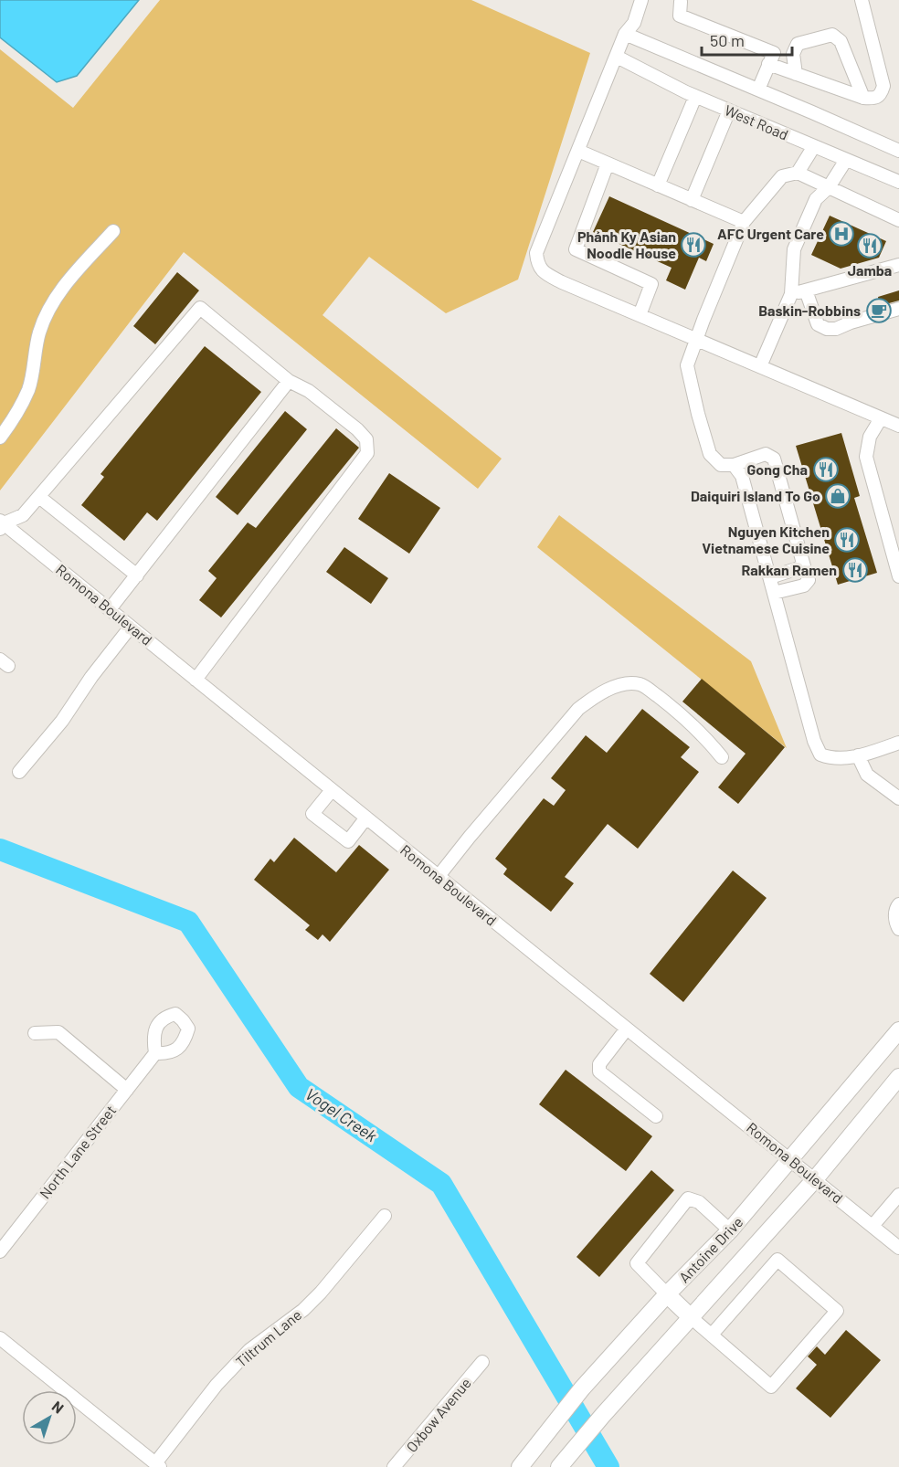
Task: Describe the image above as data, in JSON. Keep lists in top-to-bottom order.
{
  "streets": {
    "main road": ["Antoine Drive"],
    "street": [
      "West Road",
      "Romona Boulevard",
      "North Lane Street",
      "Tiltrum Lane",
      "Oxbow Avenue"
    ]
  },
  "crossings": [
    ["Romona Boulevard", "Antoine Drive"]
  ],
  "water": ["Vogel Creek"],
  "places": {
    "hospital": ["AFC Urgent Care"],
    "restaurant": [
      "Phánh Ky Asian Noodle House",
      "Jamba",
      "Gong Cha",
      "Nguyen Kitchen Vietnamese Cuisine",
      "Rakkan Ramen"
    ],
    "cafe": ["Baskin-Robbins"],
    "shop": ["Daiquiri Island To Go"]
  },
  "scale_bar": "50 m",
  "north": "top right"
}
